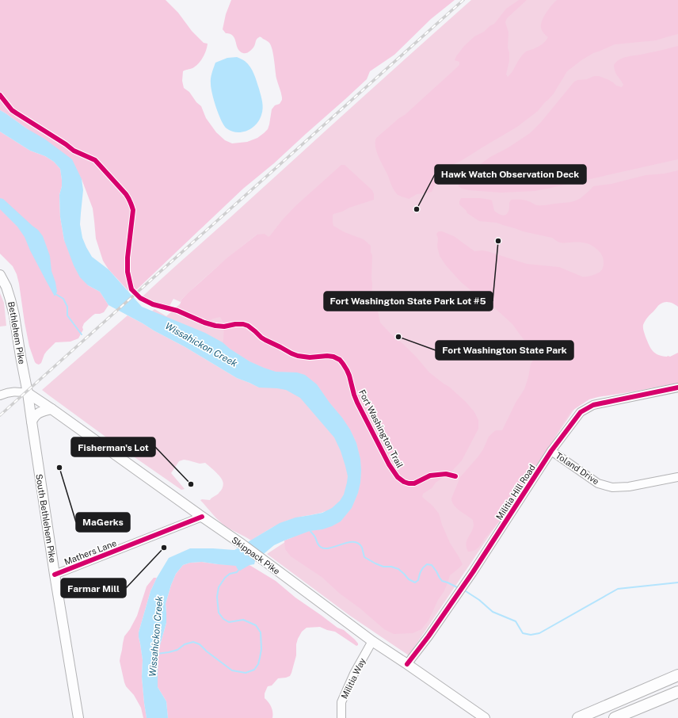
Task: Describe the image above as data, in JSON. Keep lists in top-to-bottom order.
{
  "streets": {
    "main road": ["Bethlehem Pike", "South Bethlehem Pike", "Skippack Pike"],
    "street": [
      "Toland Drive",
      "Militia Hill Road",
      "Mathers Lane",
      "Militia Way"
    ],
    "cycle path": ["Fort Washington Trail"]
  },
  "crossings": [
    ["Bethlehem Pike", "South Bethlehem Pike"],
    ["Bethlehem Pike", "Skippack Pike"],
    ["Toland Drive", "Militia Hill Road"],
    ["Militia Hill Road", "Skippack Pike"],
    ["South Bethlehem Pike", "Mathers Lane"],
    ["South Bethlehem Pike", "Skippack Pike"],
    ["Mathers Lane", "Skippack Pike"],
    ["Skippack Pike", "Militia Way"]
  ],
  "water": ["Wissahickon Creek"],
  "places": [
    "Hawk Watch Observation Deck",
    "Fort Washington State Park Lot #5",
    "Fort Washington State Park",
    "MaGerks",
    "Fisherman's Lot",
    "Farmar Mill"
  ]
}
